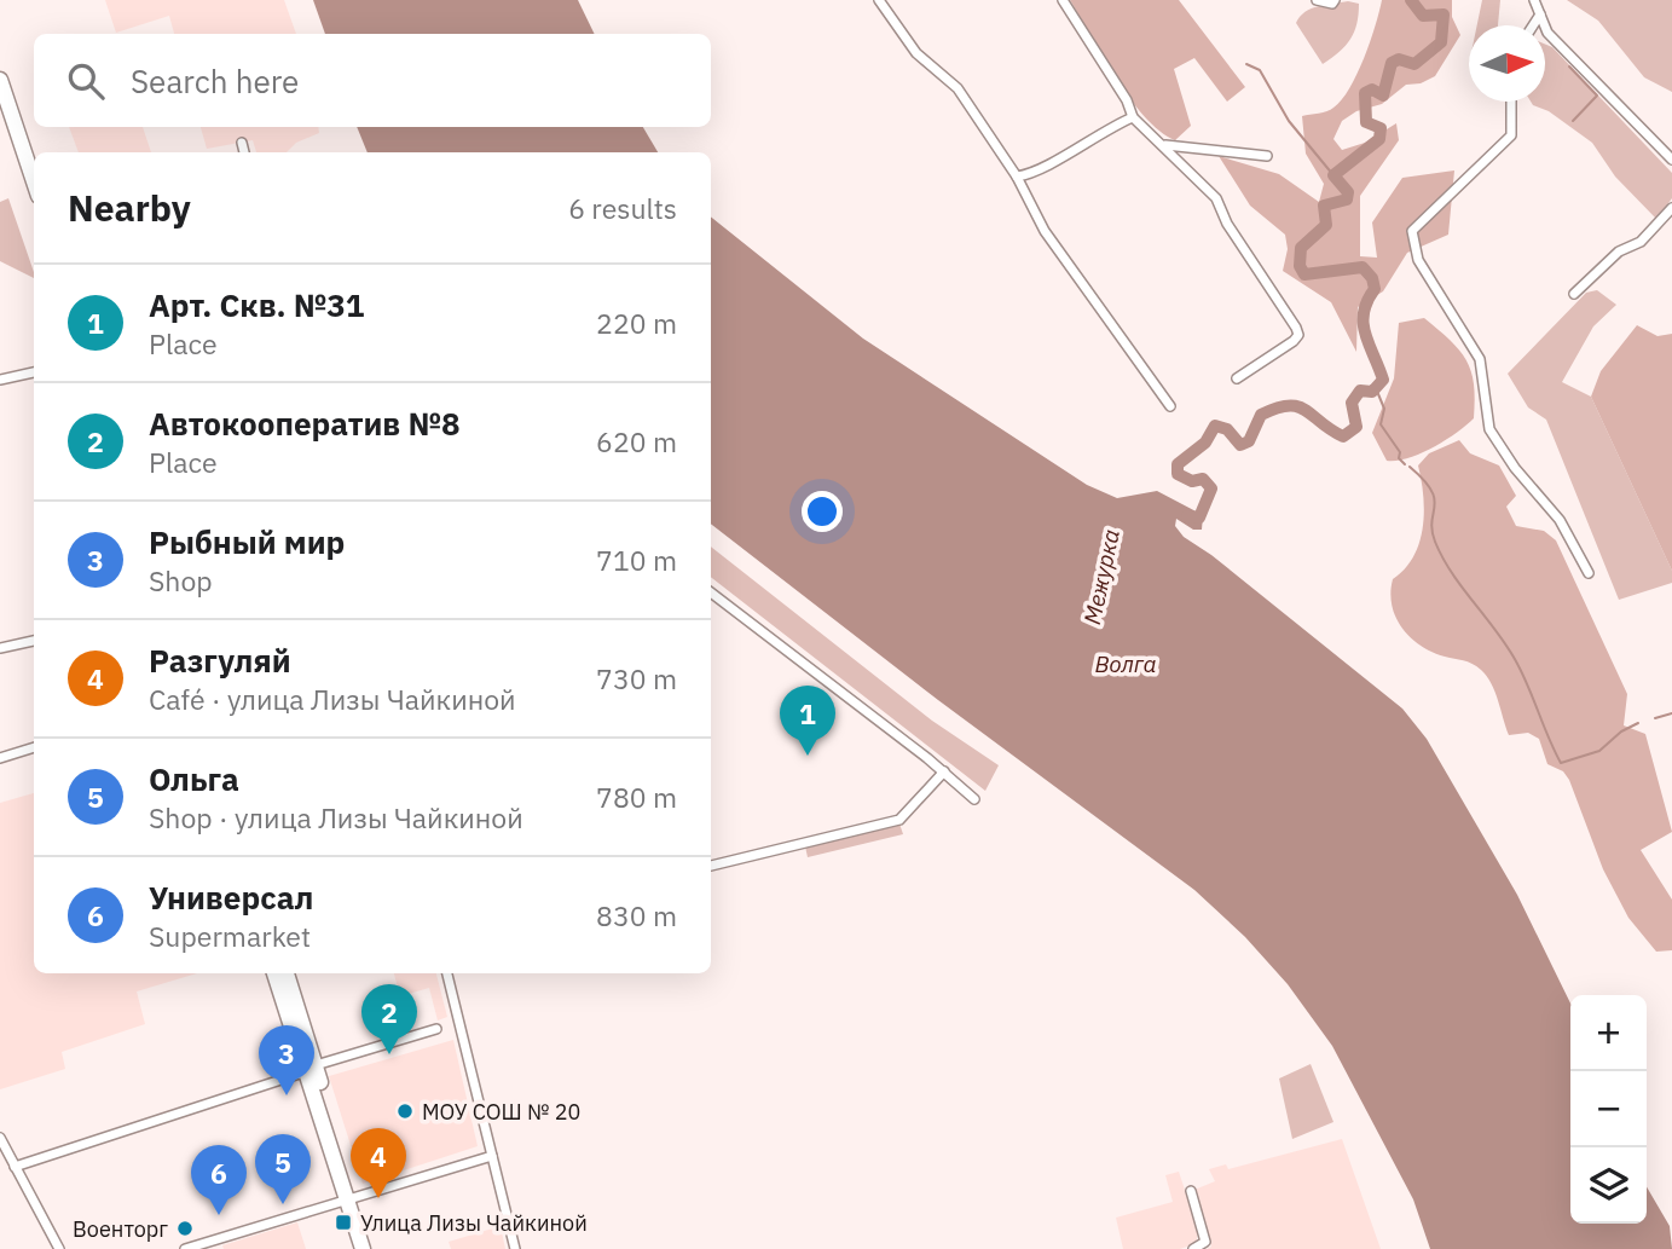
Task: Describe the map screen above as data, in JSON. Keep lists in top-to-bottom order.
{
  "water": ["Межурка", "Волга"],
  "places": {
    "other": ["МОУ СОШ № 20", "Военторг"],
    "transit": ["Улица Лизы Чайкиной"]
  },
  "north": "right",
  "page": {
    "search": "Search here",
    "heading": ["Nearby", "6 results"],
    "list": [
      {
        "mark": "1",
        "name": "Арт. Скв. №31",
        "note": "Place",
        "value": "220 m"
      },
      {
        "mark": "2",
        "name": "Автокооператив №8",
        "note": "Place",
        "value": "620 m"
      },
      {
        "mark": "3",
        "name": "Рыбный мир",
        "note": "Shop",
        "value": "710 m"
      },
      {
        "mark": "4",
        "name": "Разгуляй",
        "note": "Café · улица Лизы Чайкиной",
        "value": "730 m"
      },
      {
        "mark": "5",
        "name": "Ольга",
        "note": "Shop · улица Лизы Чайкиной",
        "value": "780 m"
      },
      {
        "mark": "6",
        "name": "Универсал",
        "note": "Supermarket",
        "value": "830 m"
      }
    ],
    "pins": [
      "1",
      "2",
      "3",
      "4",
      "5",
      "6"
    ],
    "map_buttons": ["+", "−"]
  }
}
